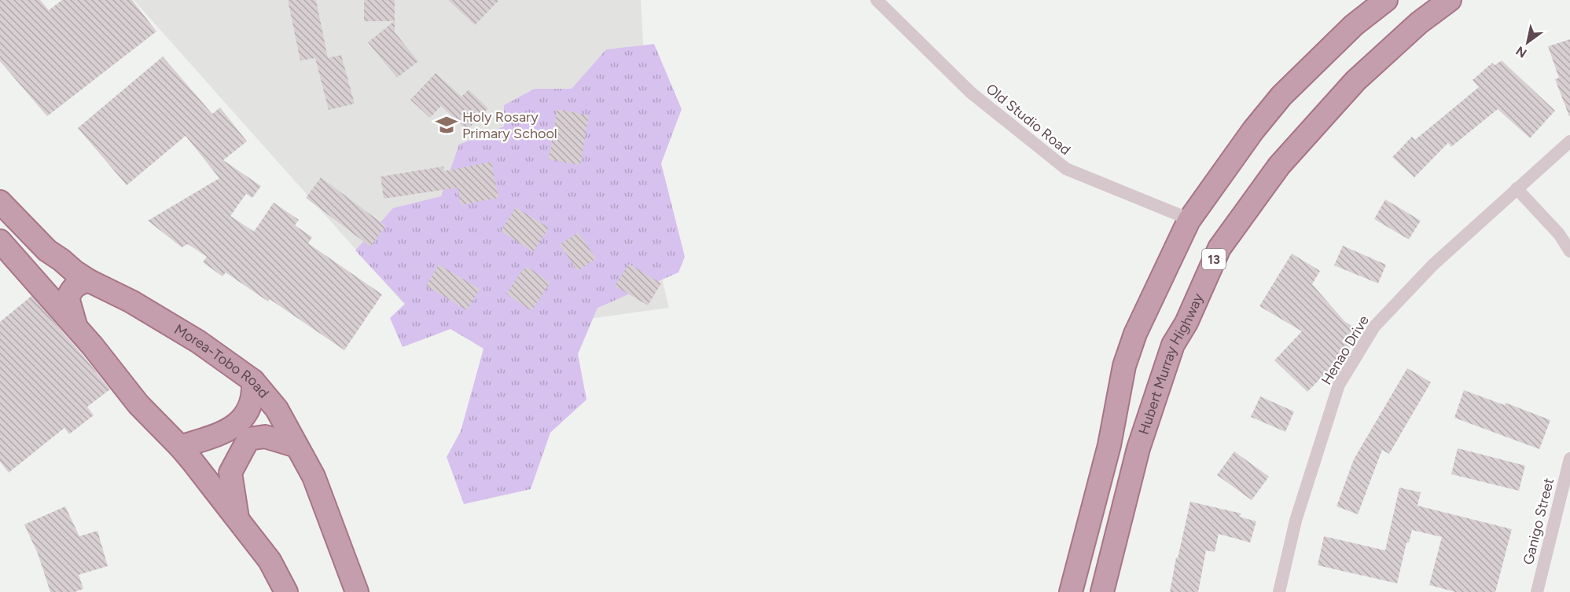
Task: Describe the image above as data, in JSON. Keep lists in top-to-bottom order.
{
  "streets": {
    "highway": ["13", "Morea-Tobo Road", "Hubert Murray Highway"],
    "street": ["Old Studio Road", "Henao Drive", "Ganigo Street"]
  },
  "places": {
    "school or university": ["Holy Rosary Primary School"]
  },
  "north": "bottom left"
}
